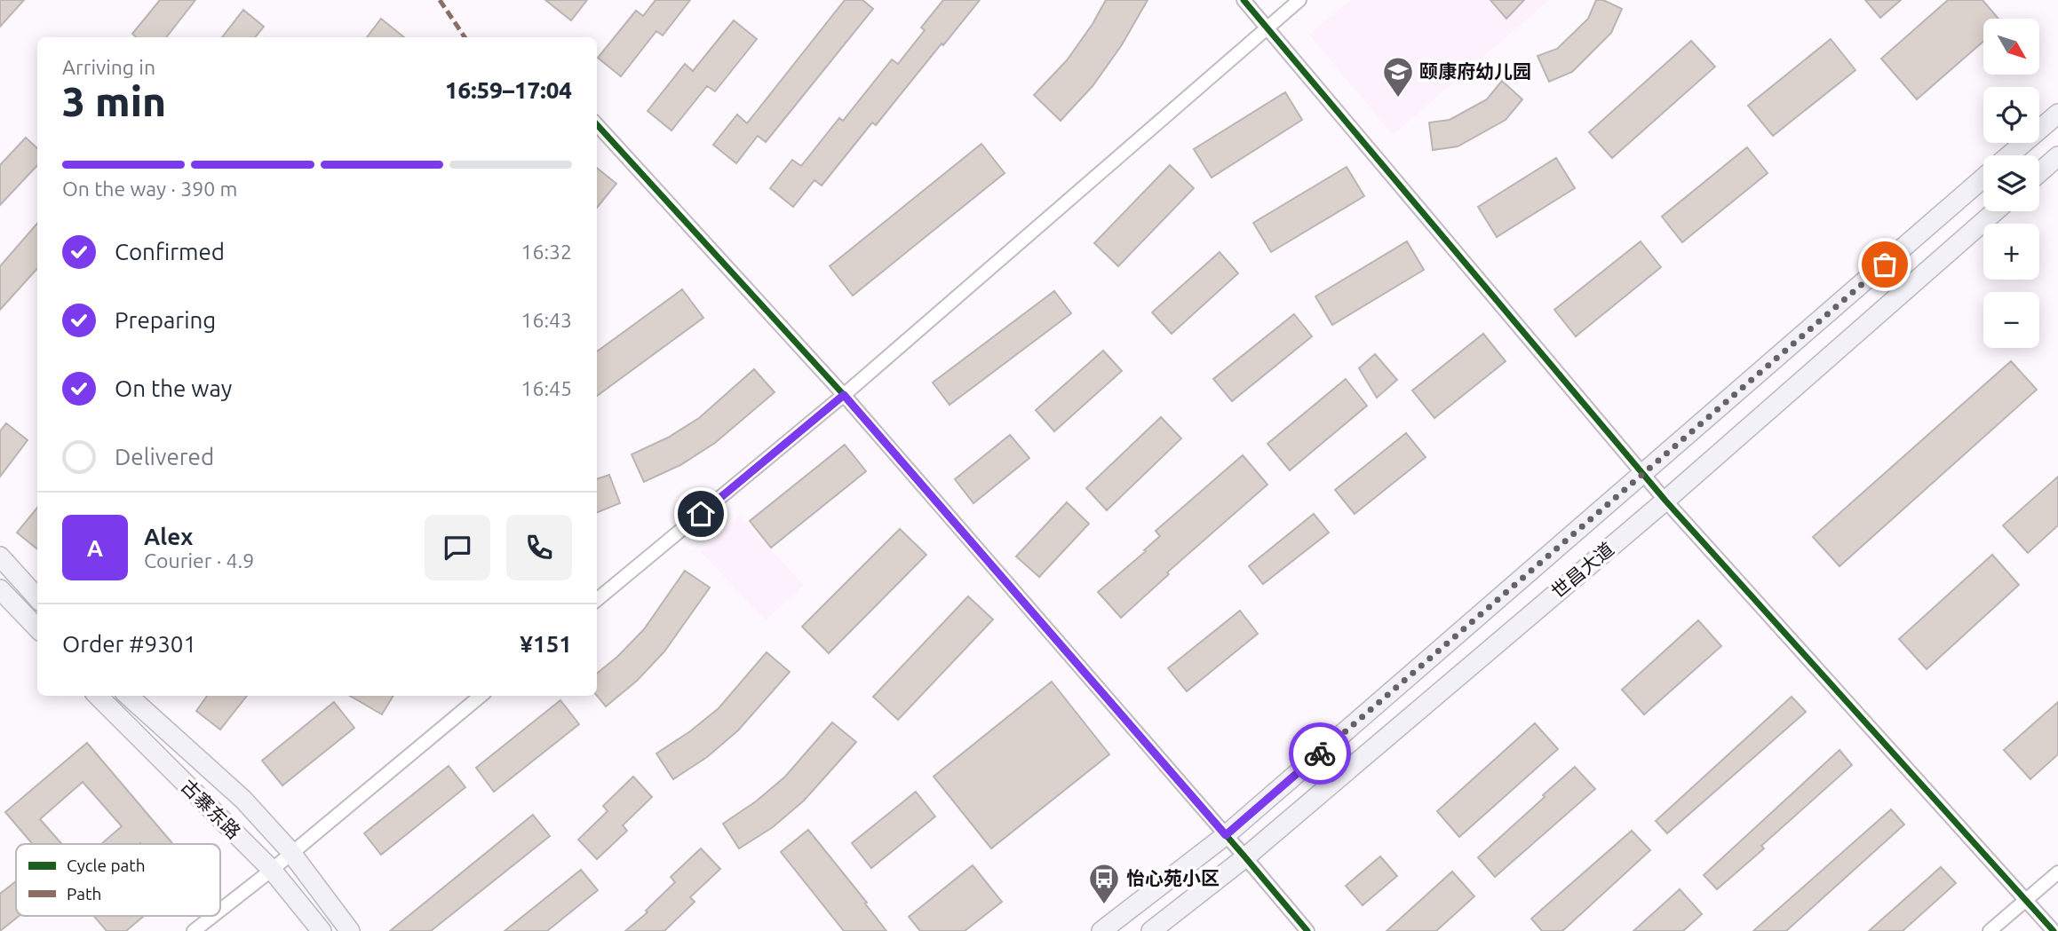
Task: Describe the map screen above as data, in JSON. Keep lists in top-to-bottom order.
{
  "streets": {
    "main road": ["世昌大道", "古寨东路"]
  },
  "places": {
    "school or university": ["颐康府幼儿园"],
    "bus stop": ["怡心苑小区"]
  },
  "legend": ["Cycle path", "Path"],
  "north": "bottom right",
  "page": {
    "map_buttons": ["+", "−"],
    "heading": ["3 min", "Arriving in", "16:59–17:04"],
    "panel": [
      "Alex",
      "Courier · 4.9",
      "Order #9301",
      "¥151"
    ],
    "bar": "On the way · 390 m",
    "list": [
      ["Confirmed", "16:32"],
      ["Preparing", "16:43"],
      ["On the way", "16:45"],
      "Delivered"
    ],
    "round": "A"
  }
}
